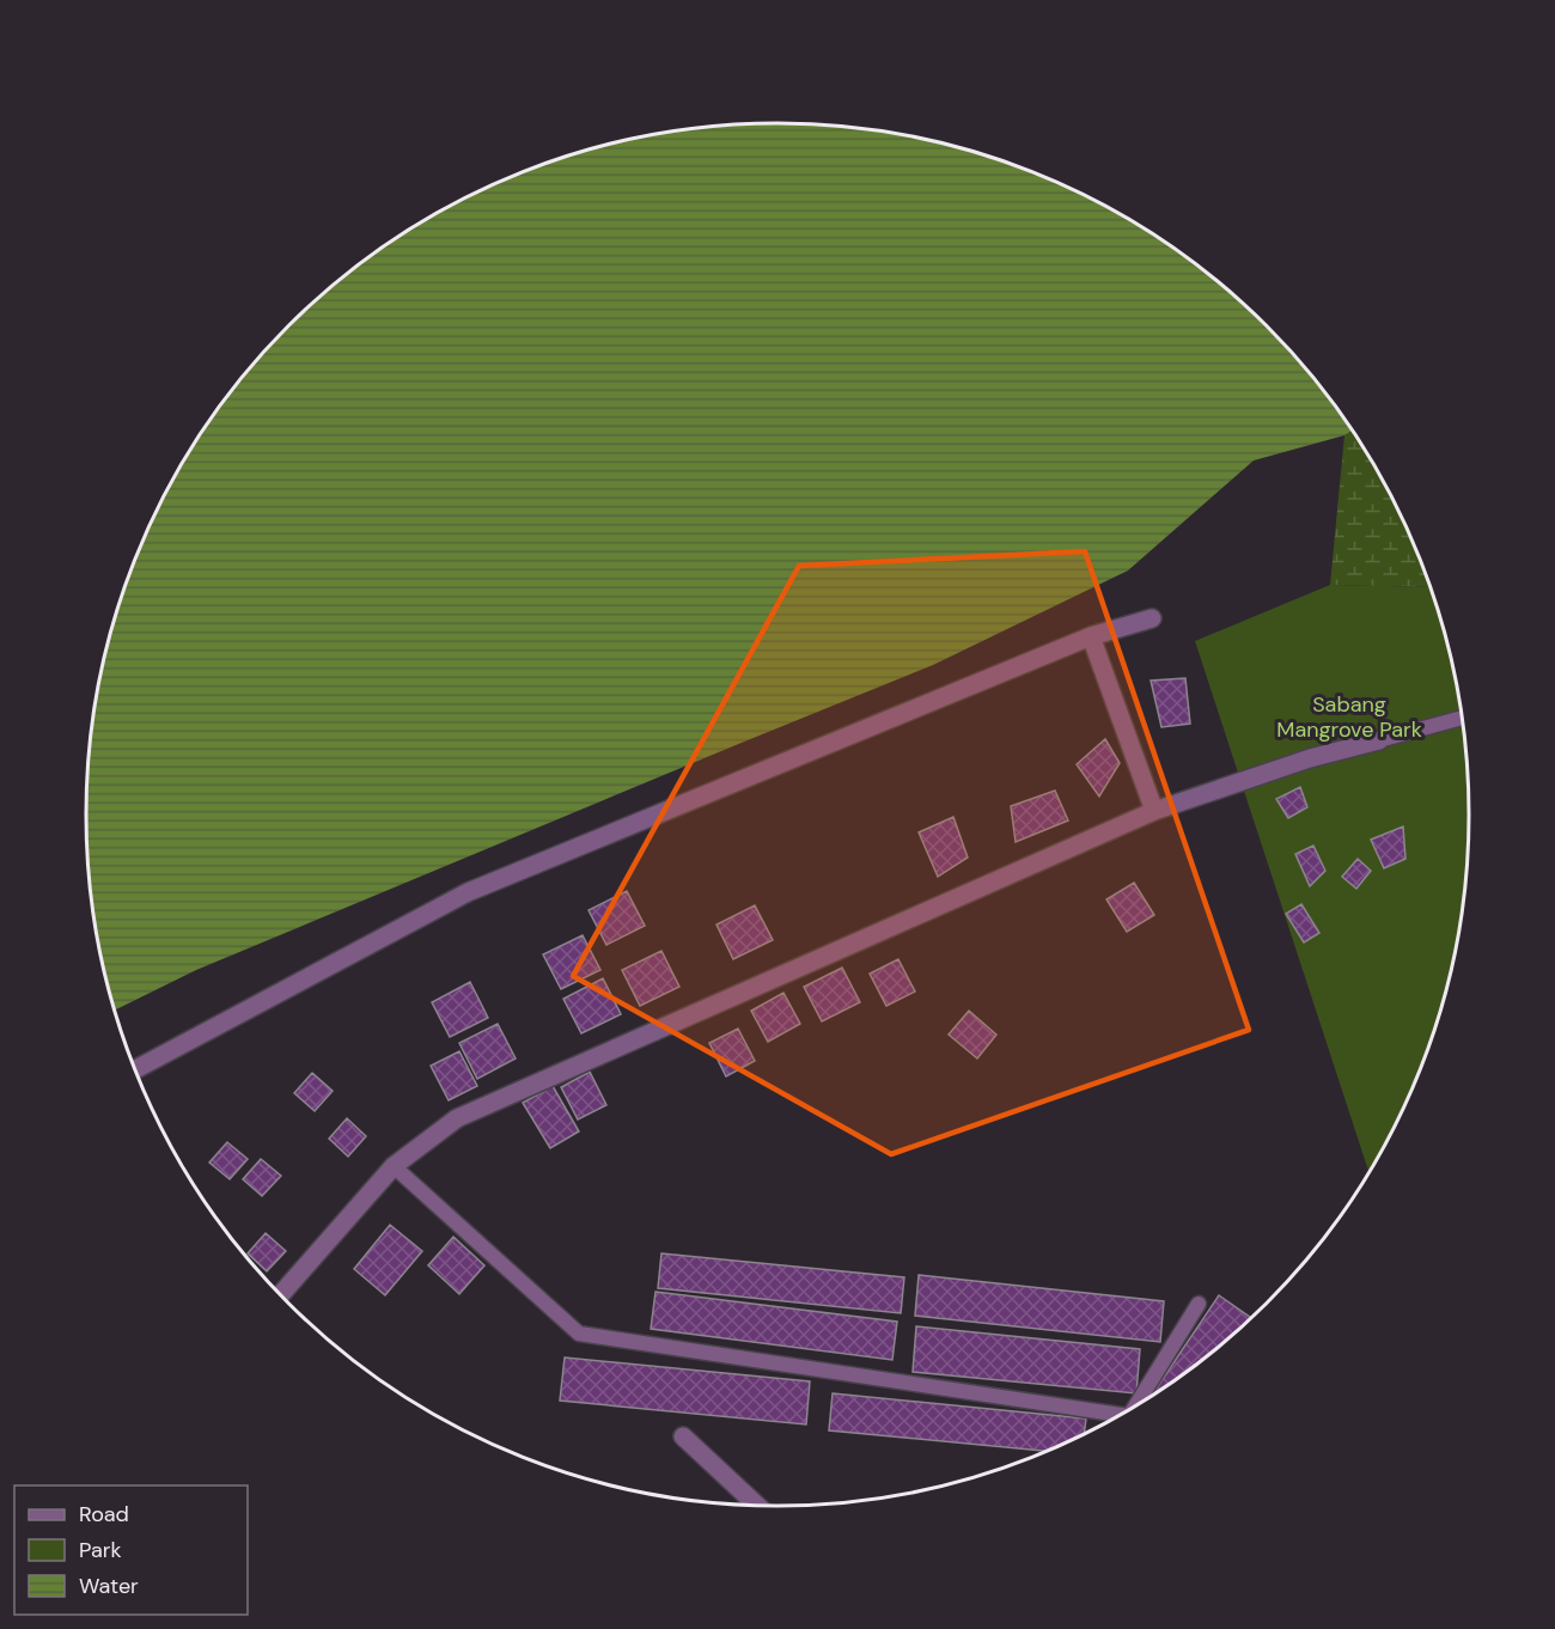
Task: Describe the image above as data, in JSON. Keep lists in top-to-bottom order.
{
  "parks": ["Sabang Mangrove Park"],
  "legend": ["Road", "Park", "Water"]
}
